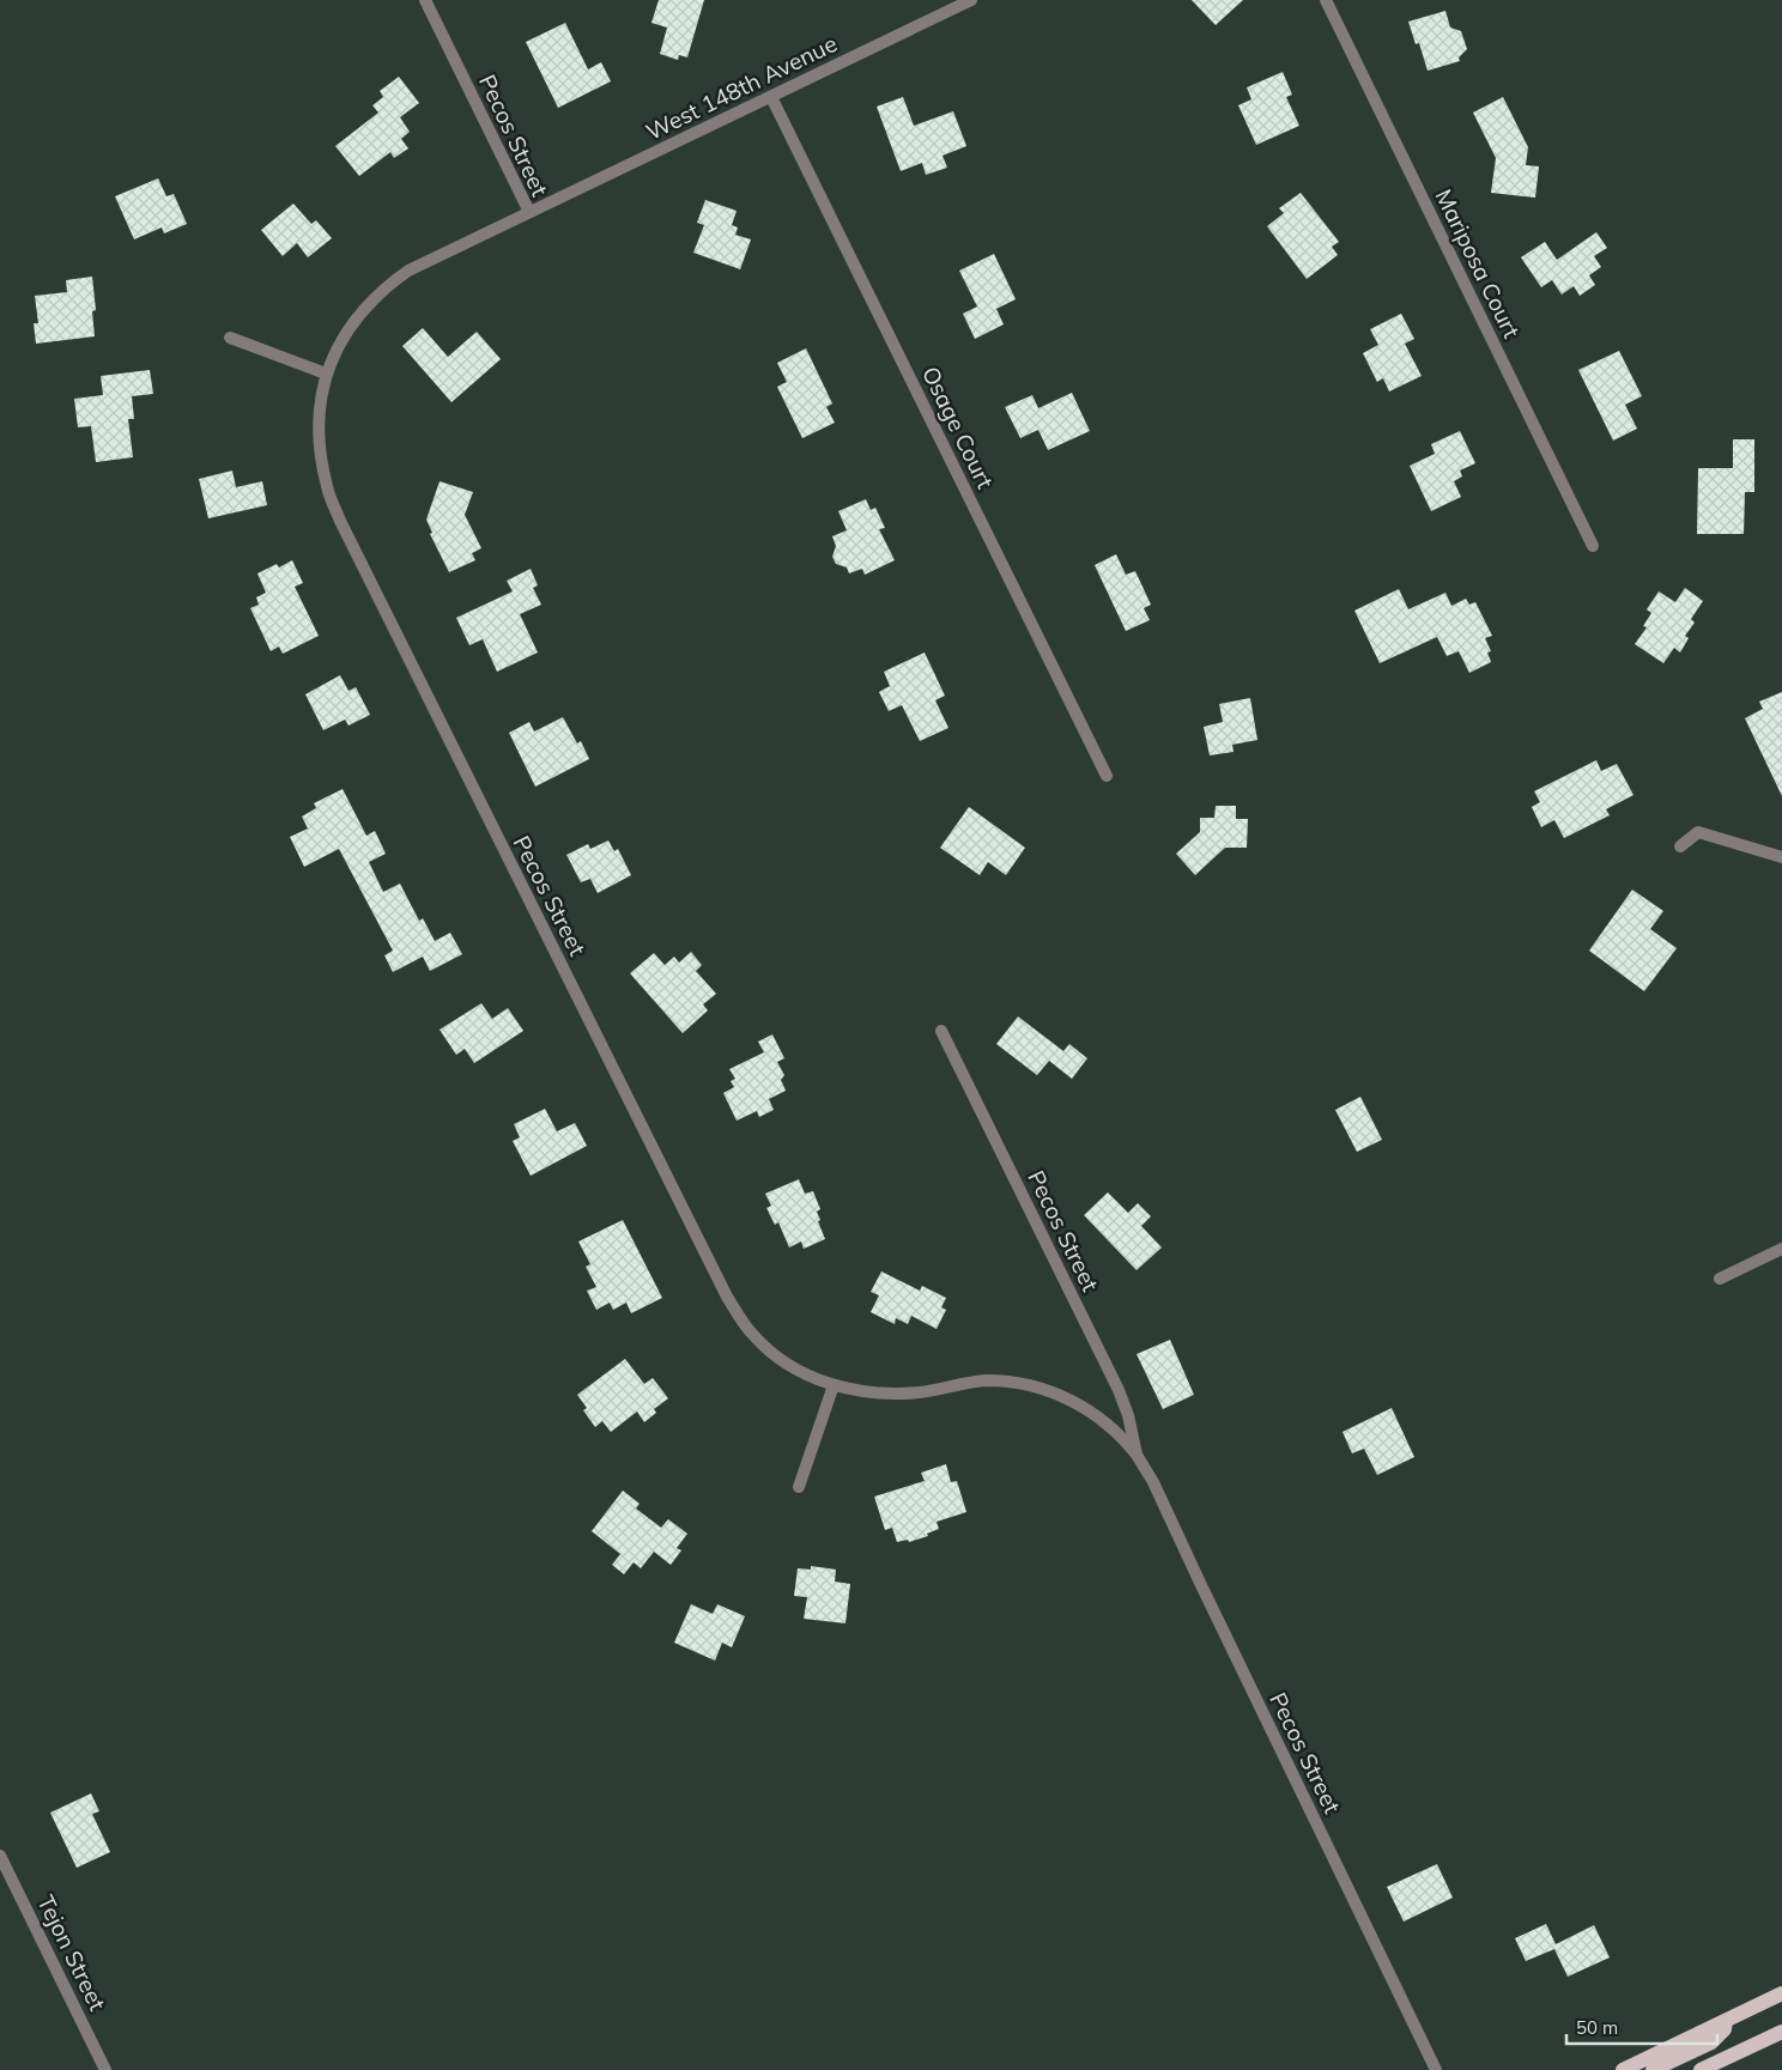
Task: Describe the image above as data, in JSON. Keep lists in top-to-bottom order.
{
  "streets": {
    "street": [
      "West 148th Avenue",
      "Pecos Street",
      "Mariposa Court",
      "Osage Court",
      "Tejon Street"
    ]
  },
  "crossings": [
    ["West 148th Avenue", "Pecos Street"],
    ["West 148th Avenue", "Osage Court"]
  ],
  "scale_bar": "50 m"
}
